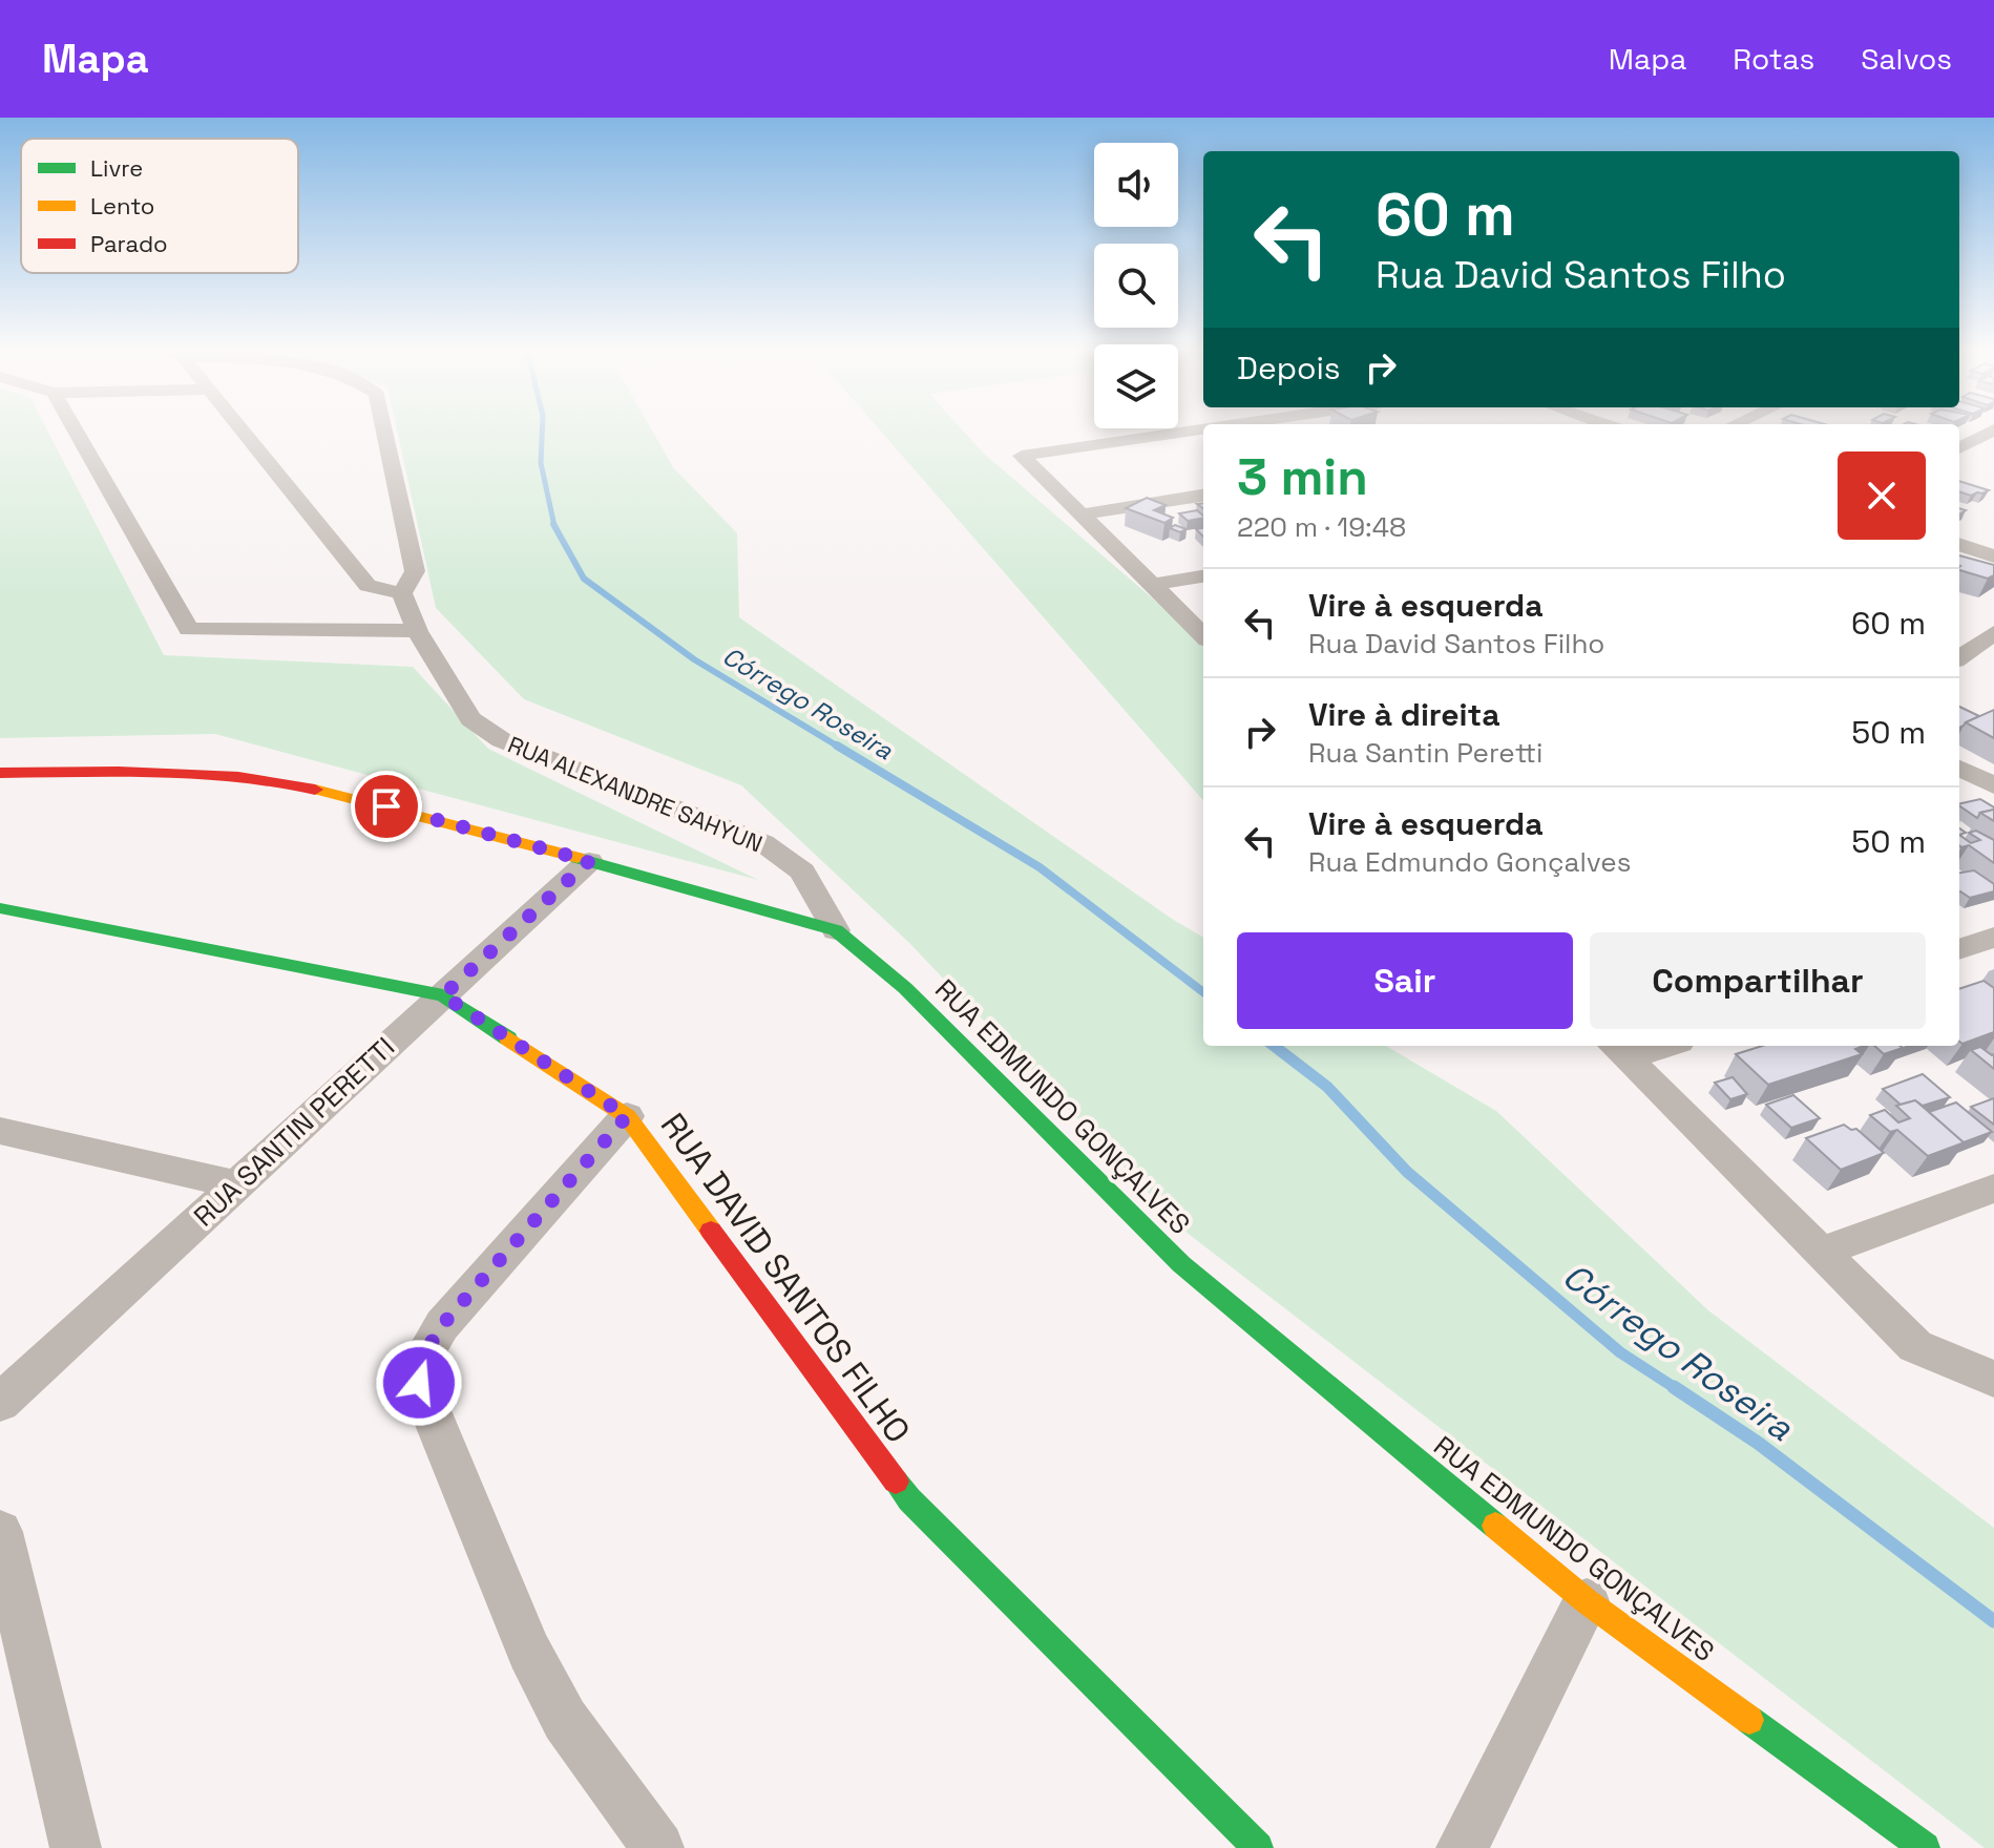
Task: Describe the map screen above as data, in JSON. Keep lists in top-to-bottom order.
{
  "streets": {
    "street": [
      "RUA ALEXANDRE SAHYUN",
      "RUA EDMUNDO GONÇALVES",
      "RUA SANTIN PERETTI",
      "RUA DAVID SANTOS FILHO"
    ]
  },
  "crossings": [
    ["RUA ALEXANDRE SAHYUN", "RUA EDMUNDO GONÇALVES"],
    ["RUA EDMUNDO GONÇALVES", "RUA SANTIN PERETTI"],
    ["RUA SANTIN PERETTI", "RUA DAVID SANTOS FILHO"]
  ],
  "water": ["Córrego Roseira"],
  "legend": ["Livre", "Lento", "Parado"],
  "page": {
    "header": "Mapa",
    "nav": ["Mapa", "Rotas", "Salvos"],
    "turn": ["60 m", "Rua David Santos Filho"],
    "then": "Depois",
    "heading": ["3 min", "220 m · 19:48"],
    "list": [
      {
        "name": "Vire à esquerda",
        "note": "Rua David Santos Filho",
        "value": "60 m"
      },
      {
        "name": "Vire à direita",
        "note": "Rua Santin Peretti",
        "value": "50 m"
      },
      {
        "name": "Vire à esquerda",
        "note": "Rua Edmundo Gonçalves",
        "value": "50 m"
      }
    ],
    "buttons": ["Sair", "Compartilhar"]
  }
}
